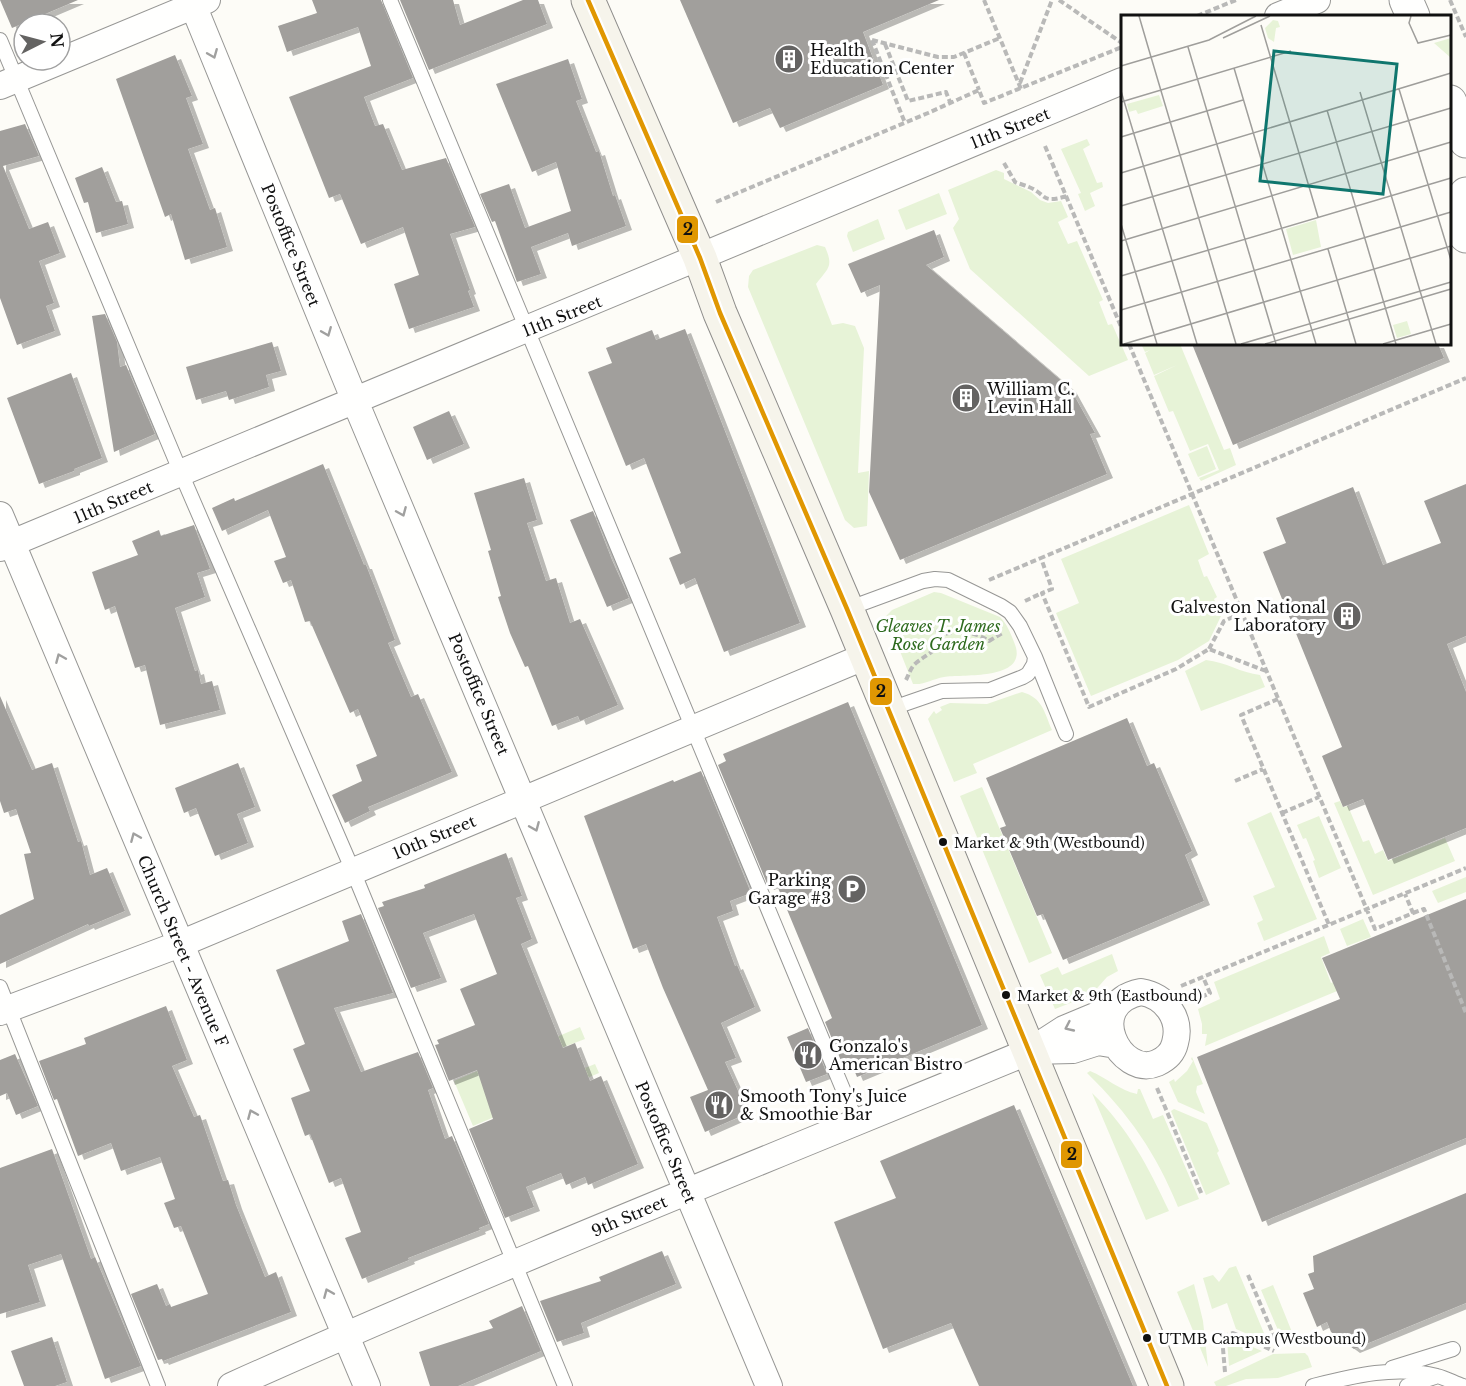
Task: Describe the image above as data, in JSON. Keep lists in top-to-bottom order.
{
  "streets": {
    "street": [
      "11th Street",
      "Postoffice Street",
      "10th Street",
      "Church Street - Avenue F",
      "9th Street"
    ]
  },
  "crossings": [
    ["11th Street", "Postoffice Street"],
    ["11th Street", "Church Street - Avenue F"],
    ["Postoffice Street", "10th Street"],
    ["Postoffice Street", "9th Street"],
    ["10th Street", "Church Street - Avenue F"],
    ["Church Street - Avenue F", "9th Street"]
  ],
  "one_way": ["Postoffice Street", "Church Street - Avenue F"],
  "parks": ["Gleaves T. James Rose Garden"],
  "places": {
    "building": ["Health Education Center", "William C. Levin Hall", "Galveston National Laboratory"],
    "other": ["Market & 9th (Westbound)", "Market & 9th (Eastbound)", "UTMB Campus (Westbound)"],
    "parking": ["Parking Garage #3"],
    "restaurant": ["Gonzalo's American Bistro", "Smooth Tony's Juice & Smoothie Bar"]
  },
  "lines": ["transit line 2"],
  "north": "right"
}
